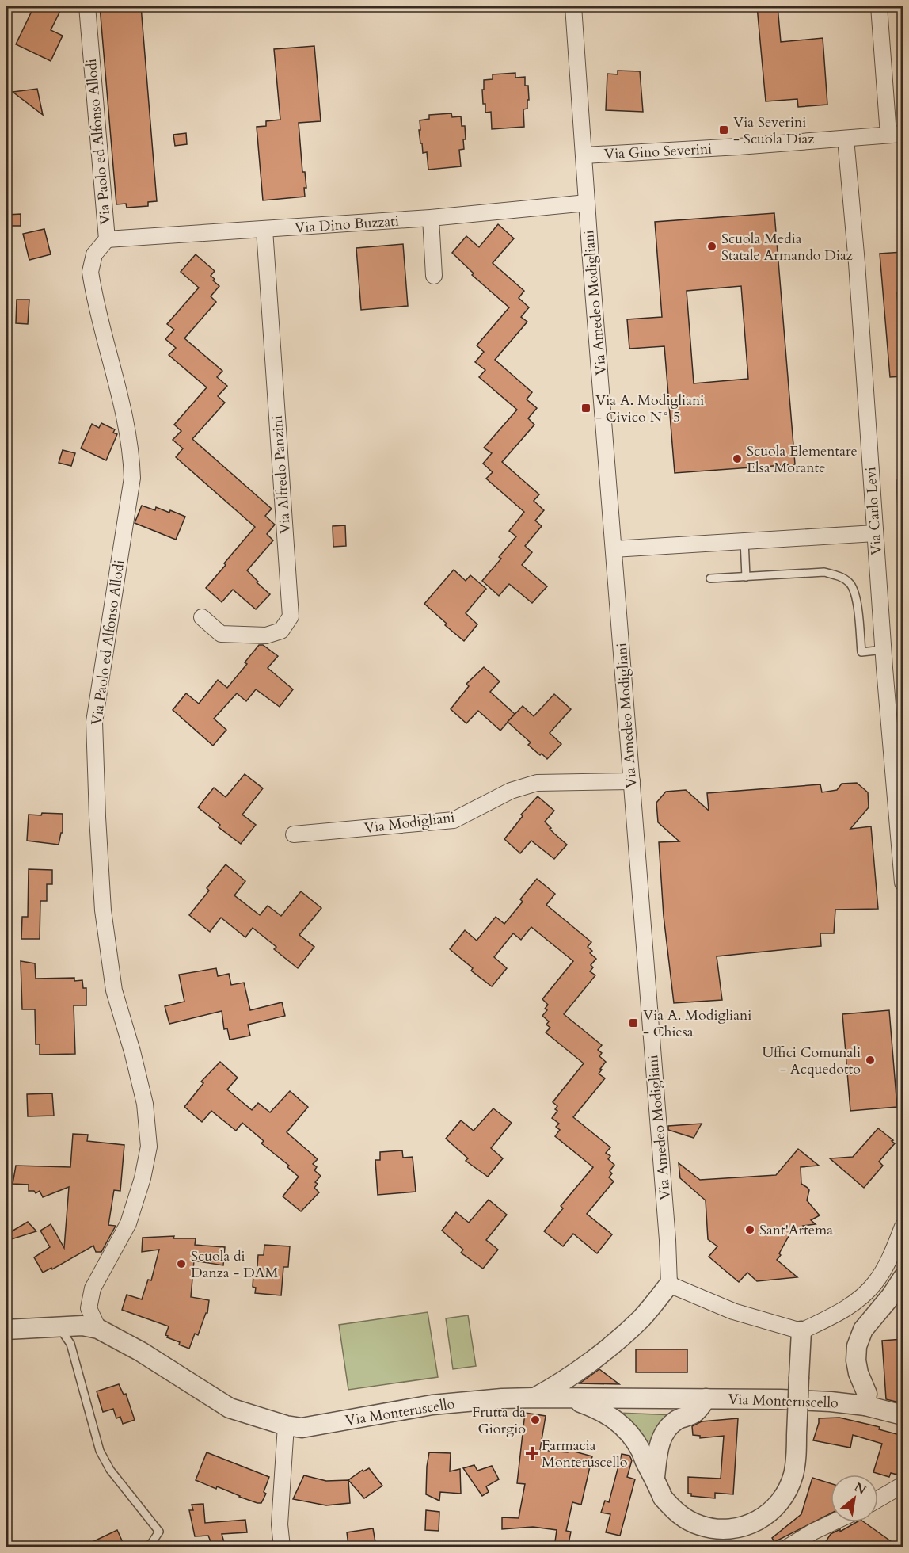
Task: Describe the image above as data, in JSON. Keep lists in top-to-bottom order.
{
  "streets": {
    "street": [
      "Via Paolo ed Alfonso Allodi",
      "Via Gino Severini",
      "Via Dino Buzzati",
      "Via Amedeo Modigliani",
      "Via Alfredo Panzini",
      "Via Carlo Levi",
      "Via Modigliani",
      "Via Monteruscello"
    ]
  },
  "crossings": [
    ["Via Paolo ed Alfonso Allodi", "Via Dino Buzzati"],
    ["Via Paolo ed Alfonso Allodi", "Via Monteruscello"],
    ["Via Gino Severini", "Via Amedeo Modigliani"],
    ["Via Gino Severini", "Via Carlo Levi"],
    ["Via Dino Buzzati", "Via Amedeo Modigliani"],
    ["Via Dino Buzzati", "Via Alfredo Panzini"],
    ["Via Amedeo Modigliani", "Via Modigliani"]
  ],
  "places": {
    "transit": ["Via Severini - Scuola Diaz", "Via A. Modigliani - Civico N° 5", "Via A. Modigliani - Chiesa"],
    "other": [
      "Scuola Media Statale Armando Diaz",
      "Scuola Elementare Elsa Morante",
      "Uffici Comunali - Acquedotto",
      "Sant'Artema",
      "Scuola di Danza - DAM",
      "Frutta da Giorgio"
    ],
    "health": ["Farmacia Monteruscello"]
  },
  "north": "top right"
}
